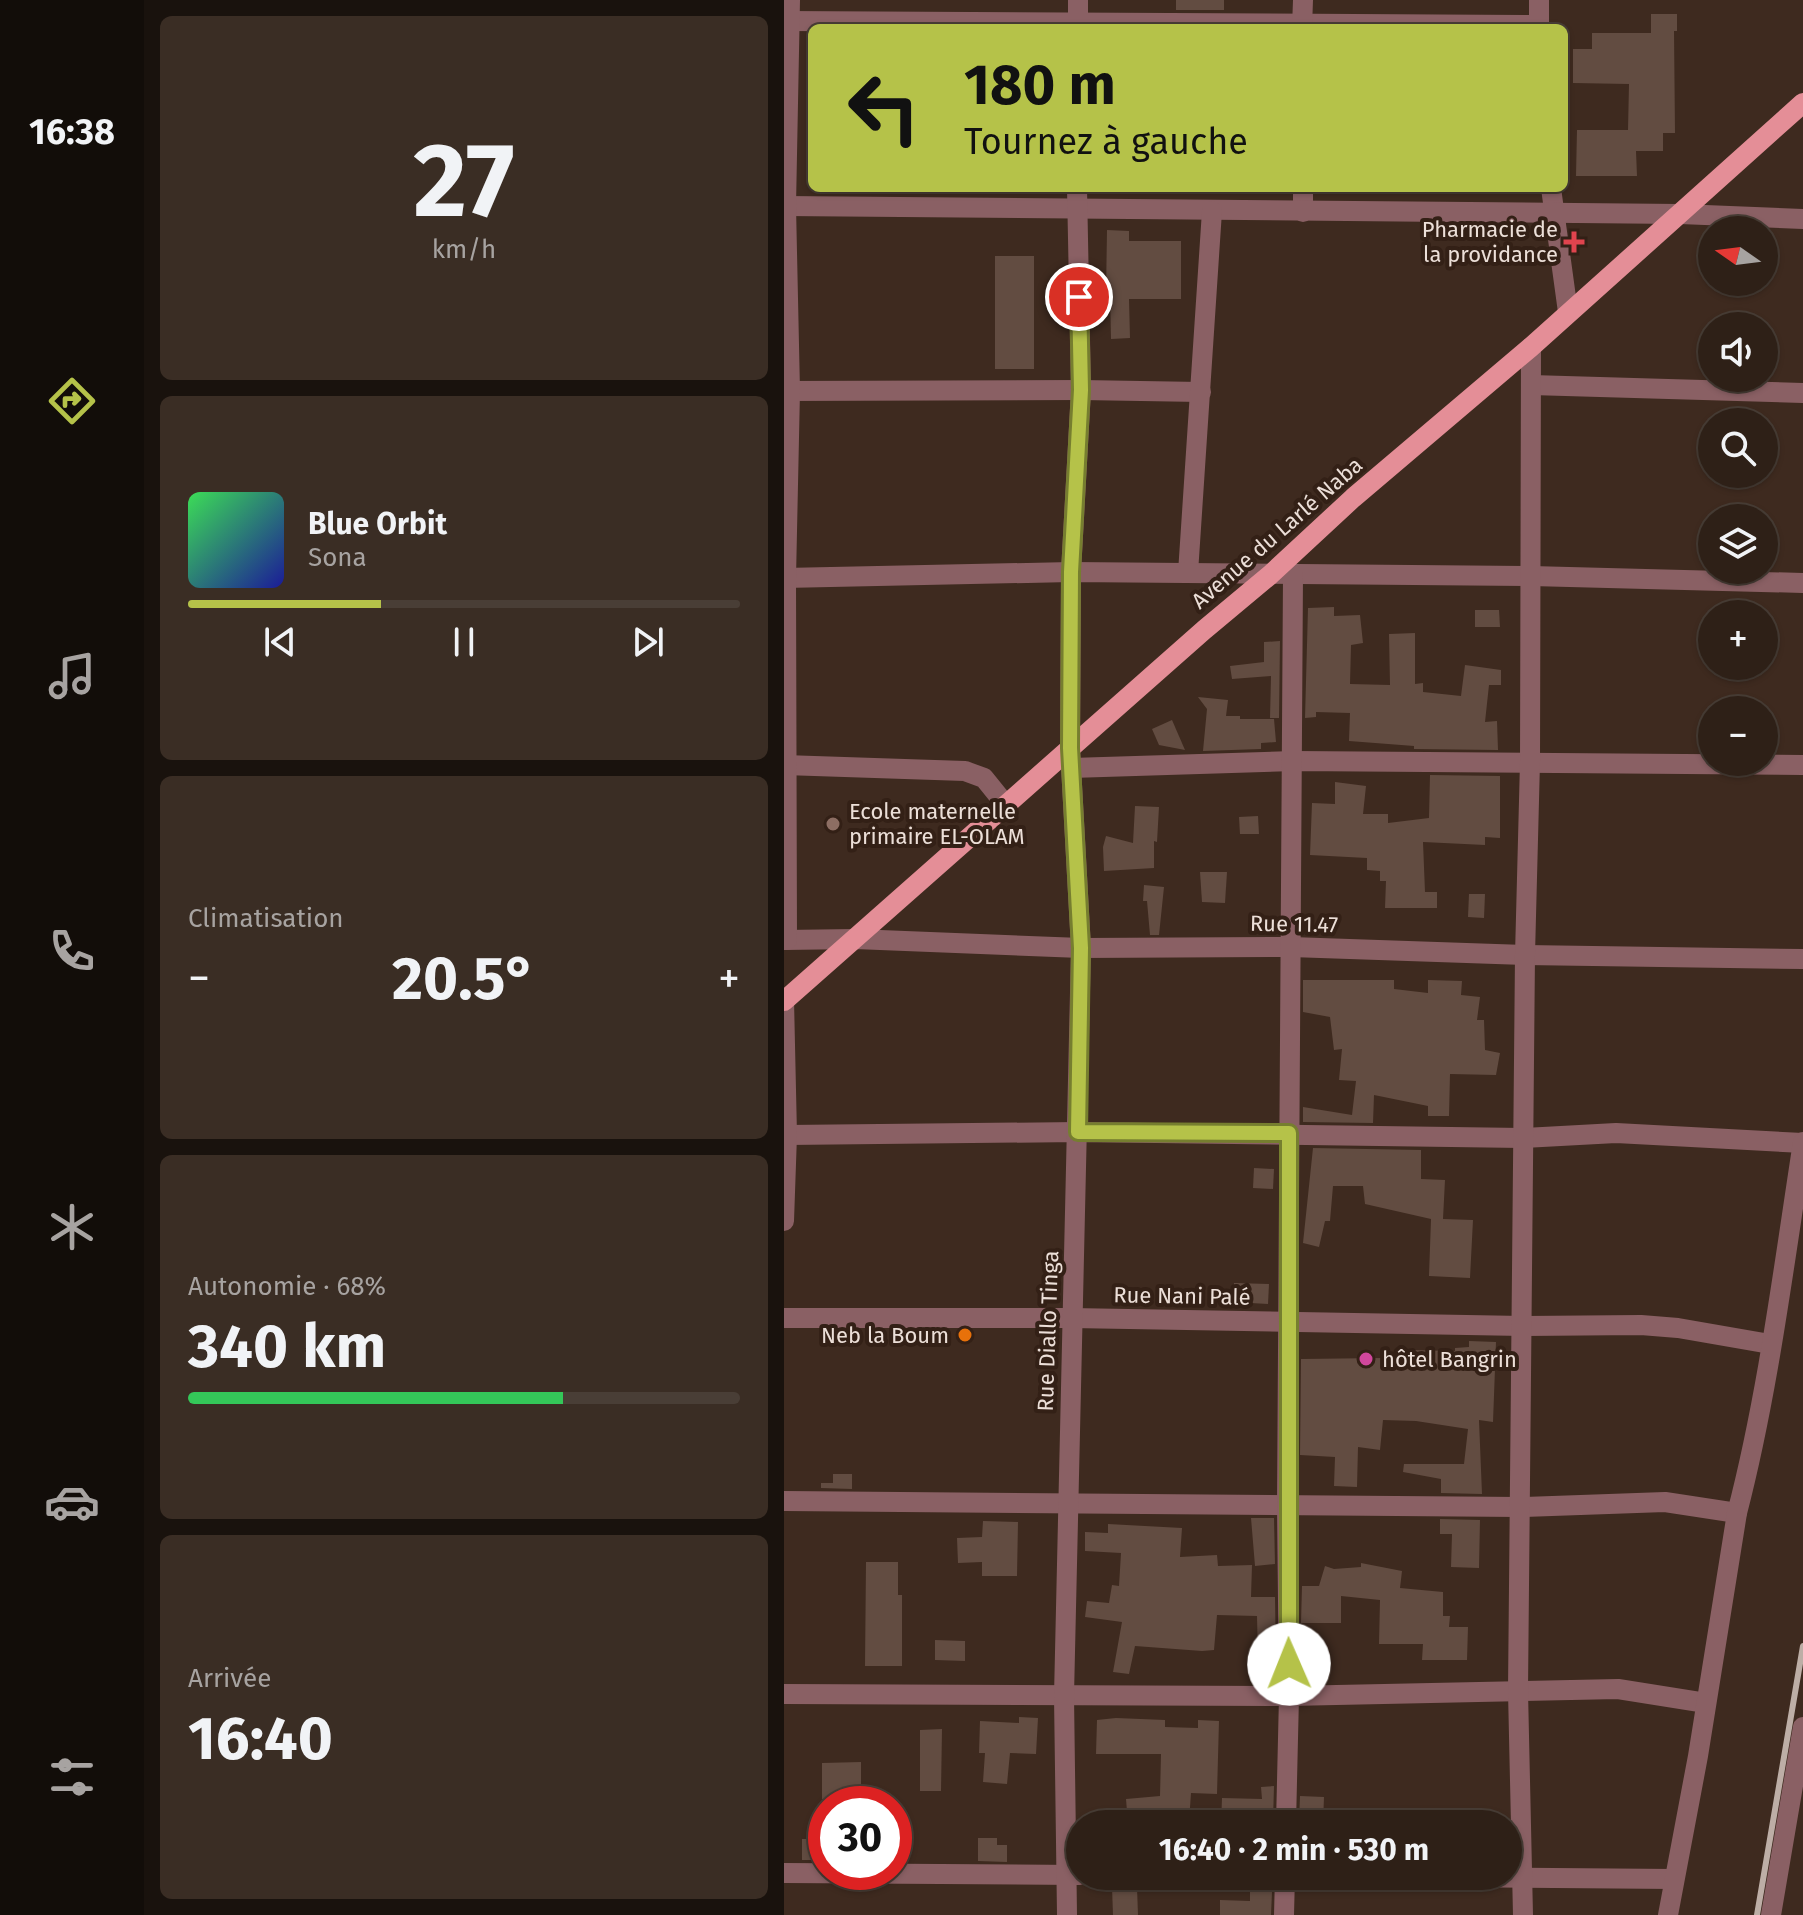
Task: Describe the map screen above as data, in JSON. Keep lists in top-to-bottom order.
{
  "streets": {
    "main road": ["Avenue du Larlé Naba"],
    "street": ["Rue 11.47", "Rue Nani Palé", "Rue Diallo Tinga"]
  },
  "crossings": [
    ["Avenue du Larlé Naba", "Rue 11.47"],
    ["Avenue du Larlé Naba", "Rue Diallo Tinga"],
    ["Rue 11.47", "Rue Diallo Tinga"],
    ["Rue Nani Palé", "Rue Diallo Tinga"]
  ],
  "places": {
    "health": ["Pharmacie de la providance"],
    "other": ["Ecole maternelle primaire EL-OLAM", "Neb la Boum", "hôtel Bangrin"]
  },
  "north": "left",
  "page": {
    "tabs": "16:38",
    "tile": [
      ["27", "km/h"],
      "Climatisation",
      ["Autonomie · 68%", "340 km"],
      ["Arrivée", "16:40"]
    ],
    "turn": ["180 m", "Tournez à gauche"],
    "map_buttons": ["+", "−"],
    "song": ["Blue Orbit", "Sona"],
    "heat": ["−", "20.5°", "+"],
    "limit": "30",
    "trip": "16:40 · 2 min · 530 m"
  }
}
